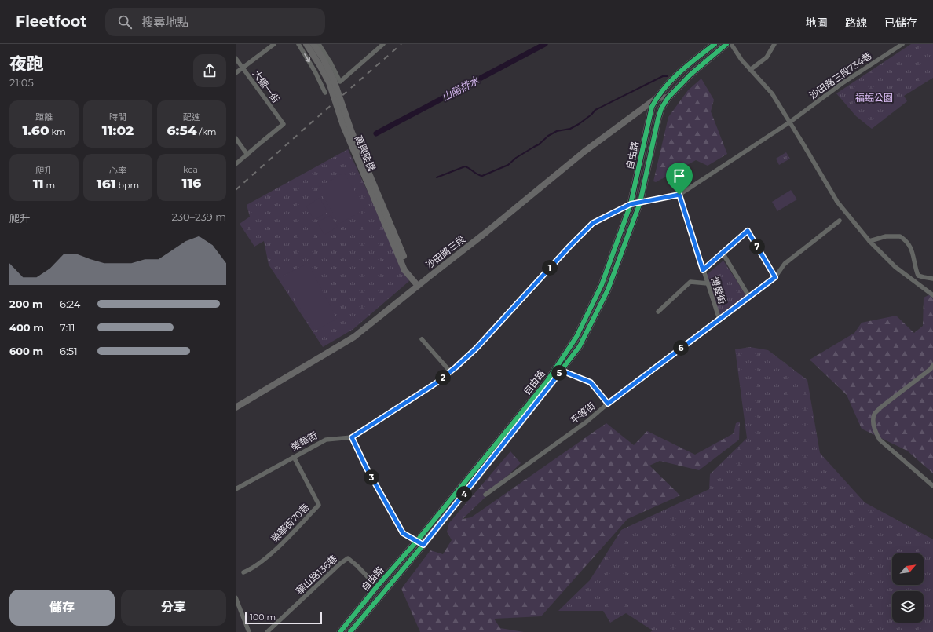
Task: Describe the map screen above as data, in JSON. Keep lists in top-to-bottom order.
{
  "streets": {
    "main road": ["自由路", "沙田路三段"],
    "street": [
      "沙田路三段734巷",
      "大德一街",
      "萬興陸橋",
      "博愛街",
      "平等街",
      "榮華街",
      "榮華街70巷",
      "華山路136巷"
    ]
  },
  "crossings": [
    ["沙田路三段734巷", "博愛街"],
    ["沙田路三段734巷", "榮華街"],
    ["自由路", "沙田路三段"],
    ["自由路", "榮華街"],
    ["自由路", "華山路136巷"],
    ["博愛街", "平等街"],
    ["博愛街", "榮華街"],
    ["榮華街", "榮華街70巷"]
  ],
  "water": ["山陽排水"],
  "parks": ["福蝠公園"],
  "scale_bar": "100 m",
  "north": "top right",
  "page": {
    "header": "Fleetfoot",
    "search": "搜尋地點",
    "nav": ["地圖", "路線", "已儲存"],
    "heading": ["夜跑", "21:05"],
    "stats": [
      ["距離", "1.60 km"],
      ["時間", "11:02"],
      ["配速", "6:54 /km"],
      ["爬升", "11 m"],
      ["心率", "161 bpm"],
      ["kcal", "116"]
    ],
    "chart": ["爬升", "230–239 m"],
    "pins": [
      "7",
      "1",
      "6",
      "5",
      "2",
      "3",
      "4"
    ],
    "list": [
      {
        "name": "200 m",
        "note": "6:24"
      },
      {
        "name": "400 m",
        "note": "7:11"
      },
      {
        "name": "600 m",
        "note": "6:51"
      }
    ],
    "buttons": ["儲存", "分享"],
    "scale": "100 m"
  }
}
